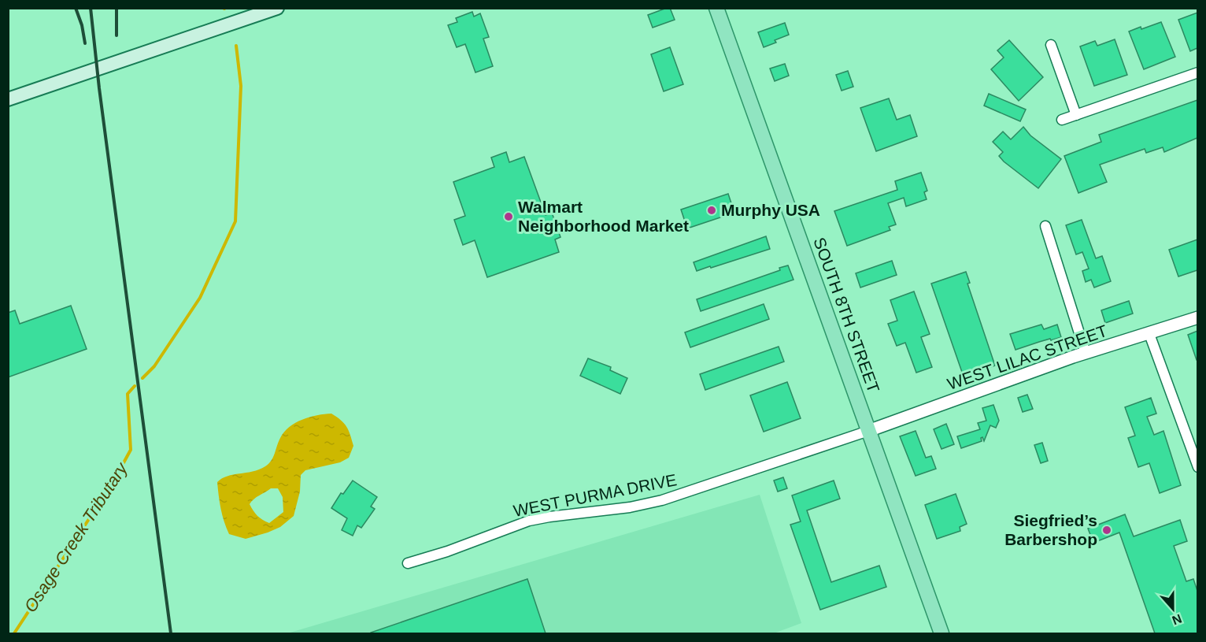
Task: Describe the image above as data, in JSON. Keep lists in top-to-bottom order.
{
  "streets": {
    "main road": ["SOUTH 8TH STREET"],
    "street": ["WEST LILAC STREET", "WEST PURMA DRIVE"]
  },
  "crossings": [
    ["SOUTH 8TH STREET", "WEST LILAC STREET"],
    ["SOUTH 8TH STREET", "WEST PURMA DRIVE"],
    ["WEST LILAC STREET", "WEST PURMA DRIVE"]
  ],
  "water": ["Osage Creek Tributary"],
  "places": ["Murphy USA", "Walmart Neighborhood Market", "Siegfried’s Barbershop"],
  "north": "bottom"
}
